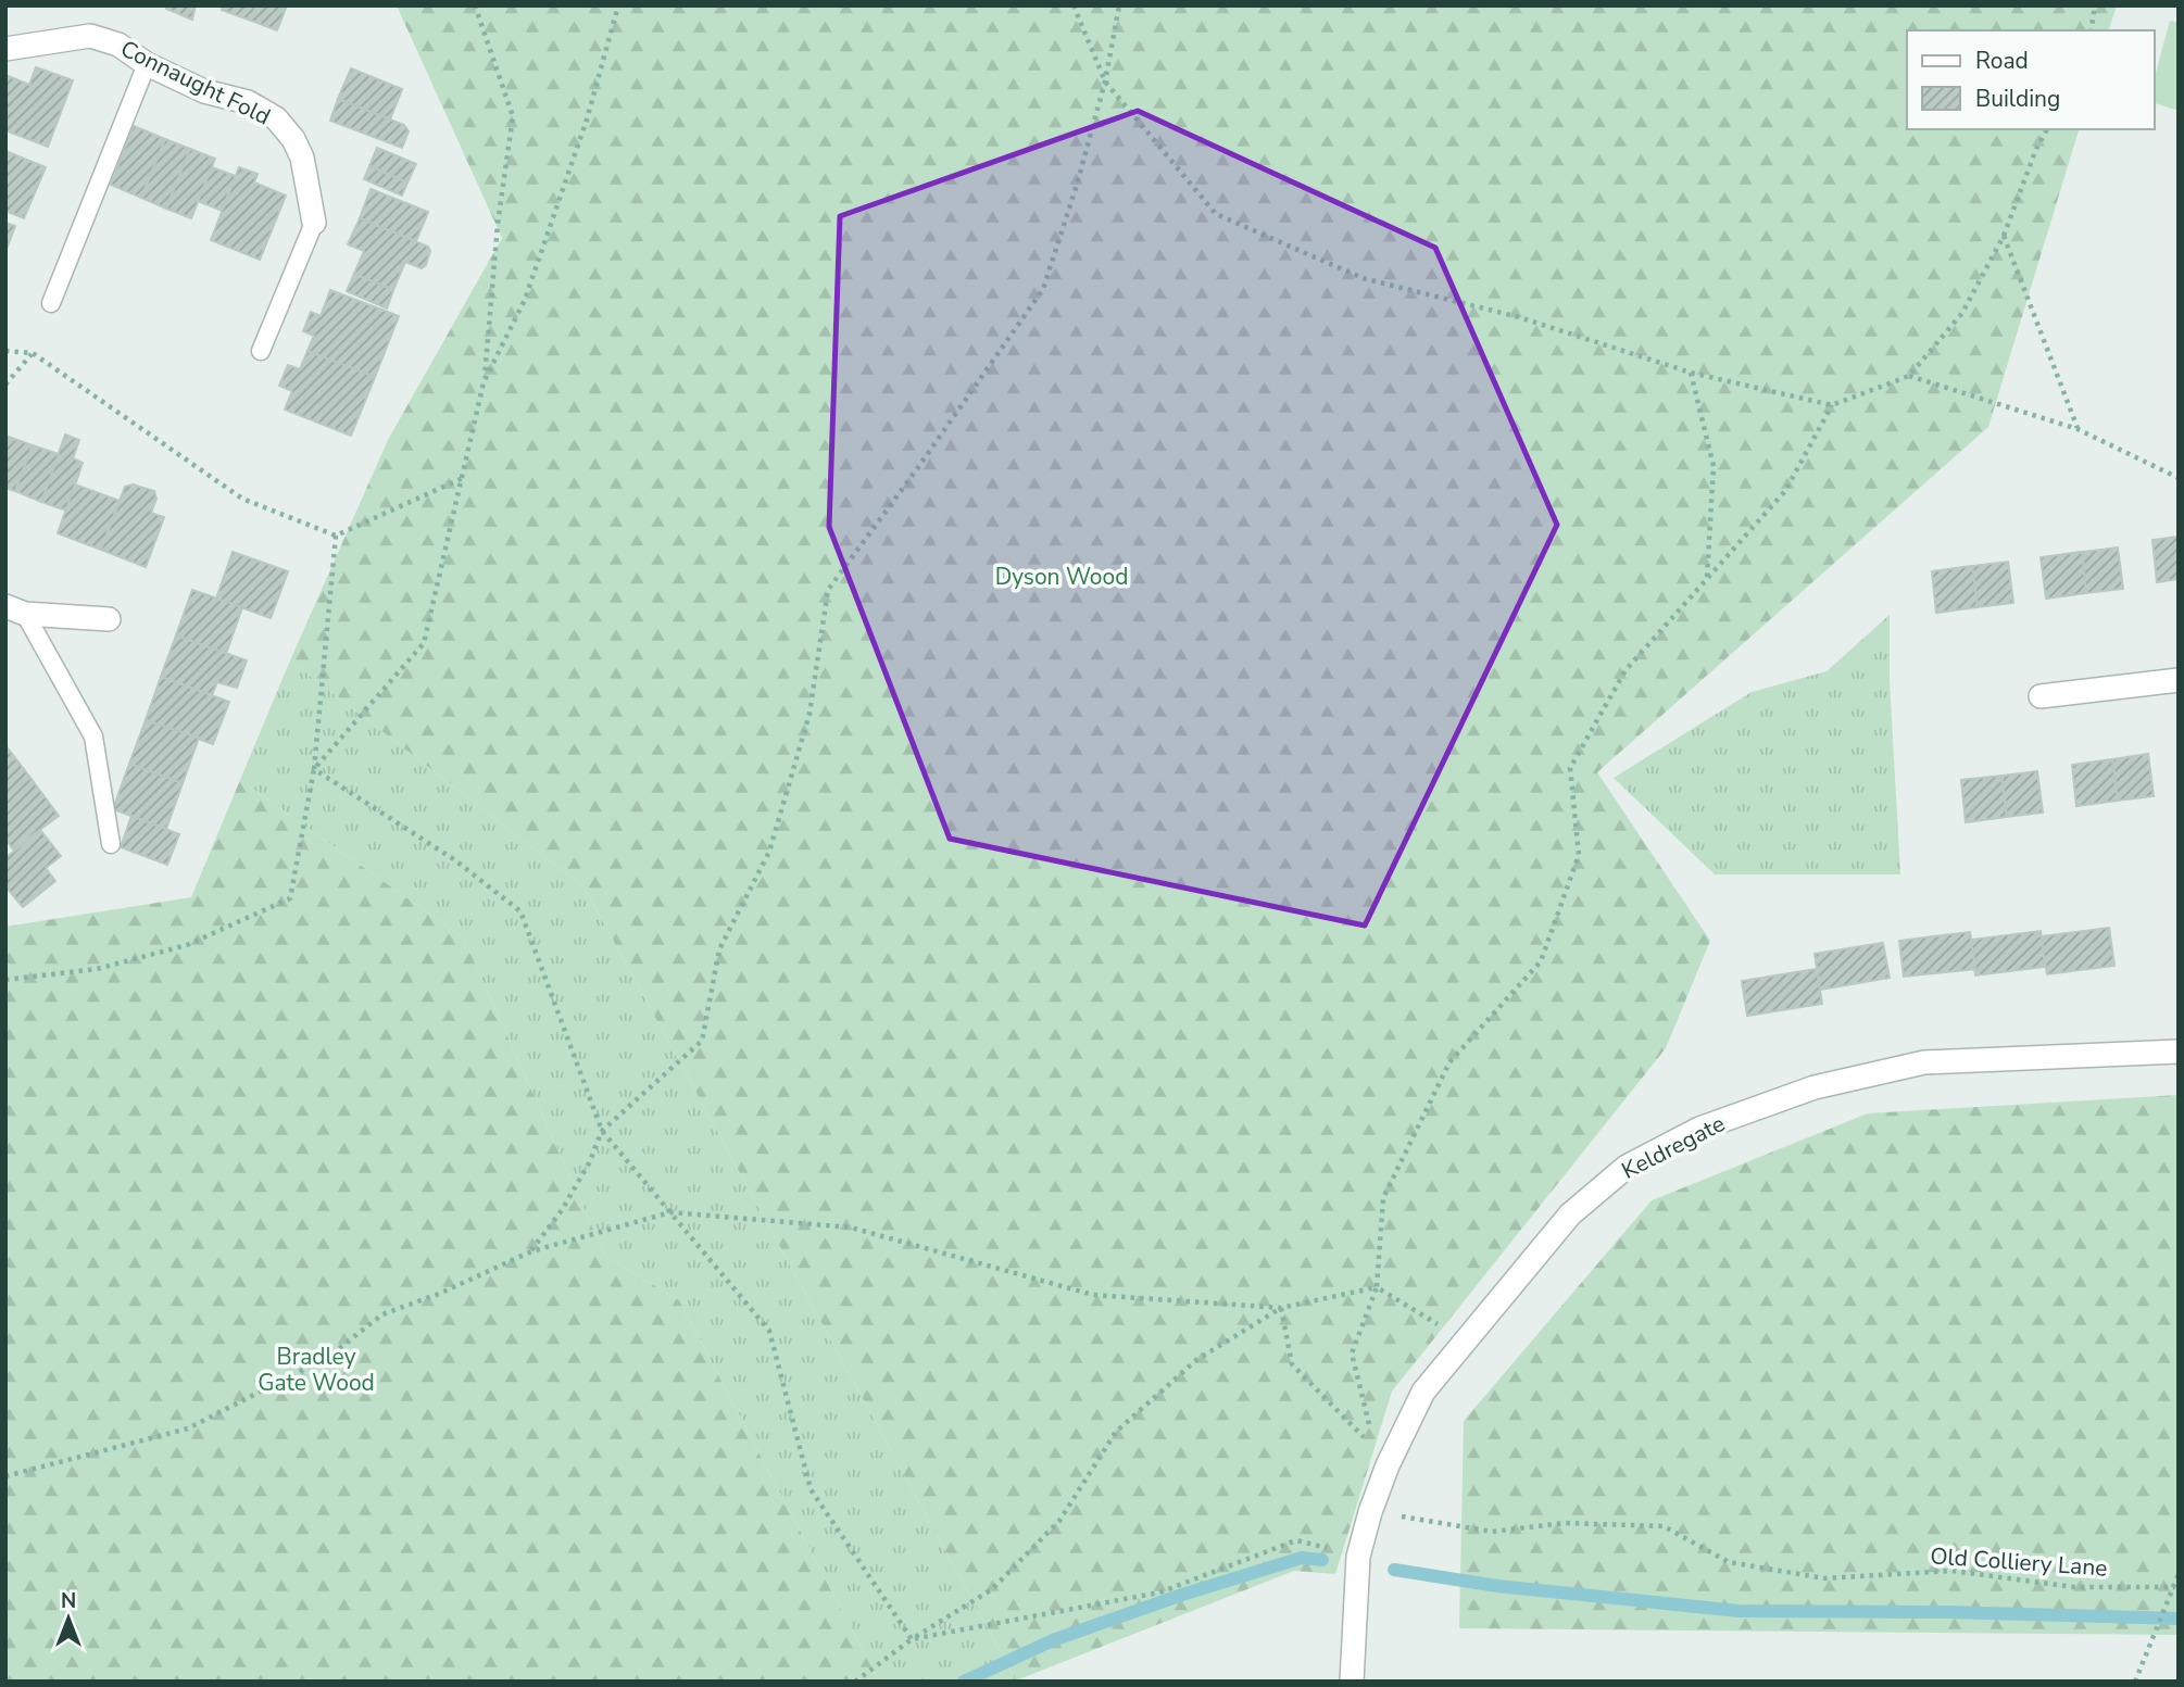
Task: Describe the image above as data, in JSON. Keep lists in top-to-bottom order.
{
  "streets": {
    "street": ["Connaught Fold", "Keldregate"],
    "path": ["Old Colliery Lane"]
  },
  "crossings": [
    ["Keldregate", "Old Colliery Lane"]
  ],
  "parks": ["Dyson Wood", "Bradley Gate Wood"],
  "legend": ["Road", "Building"],
  "north": "top"
}
